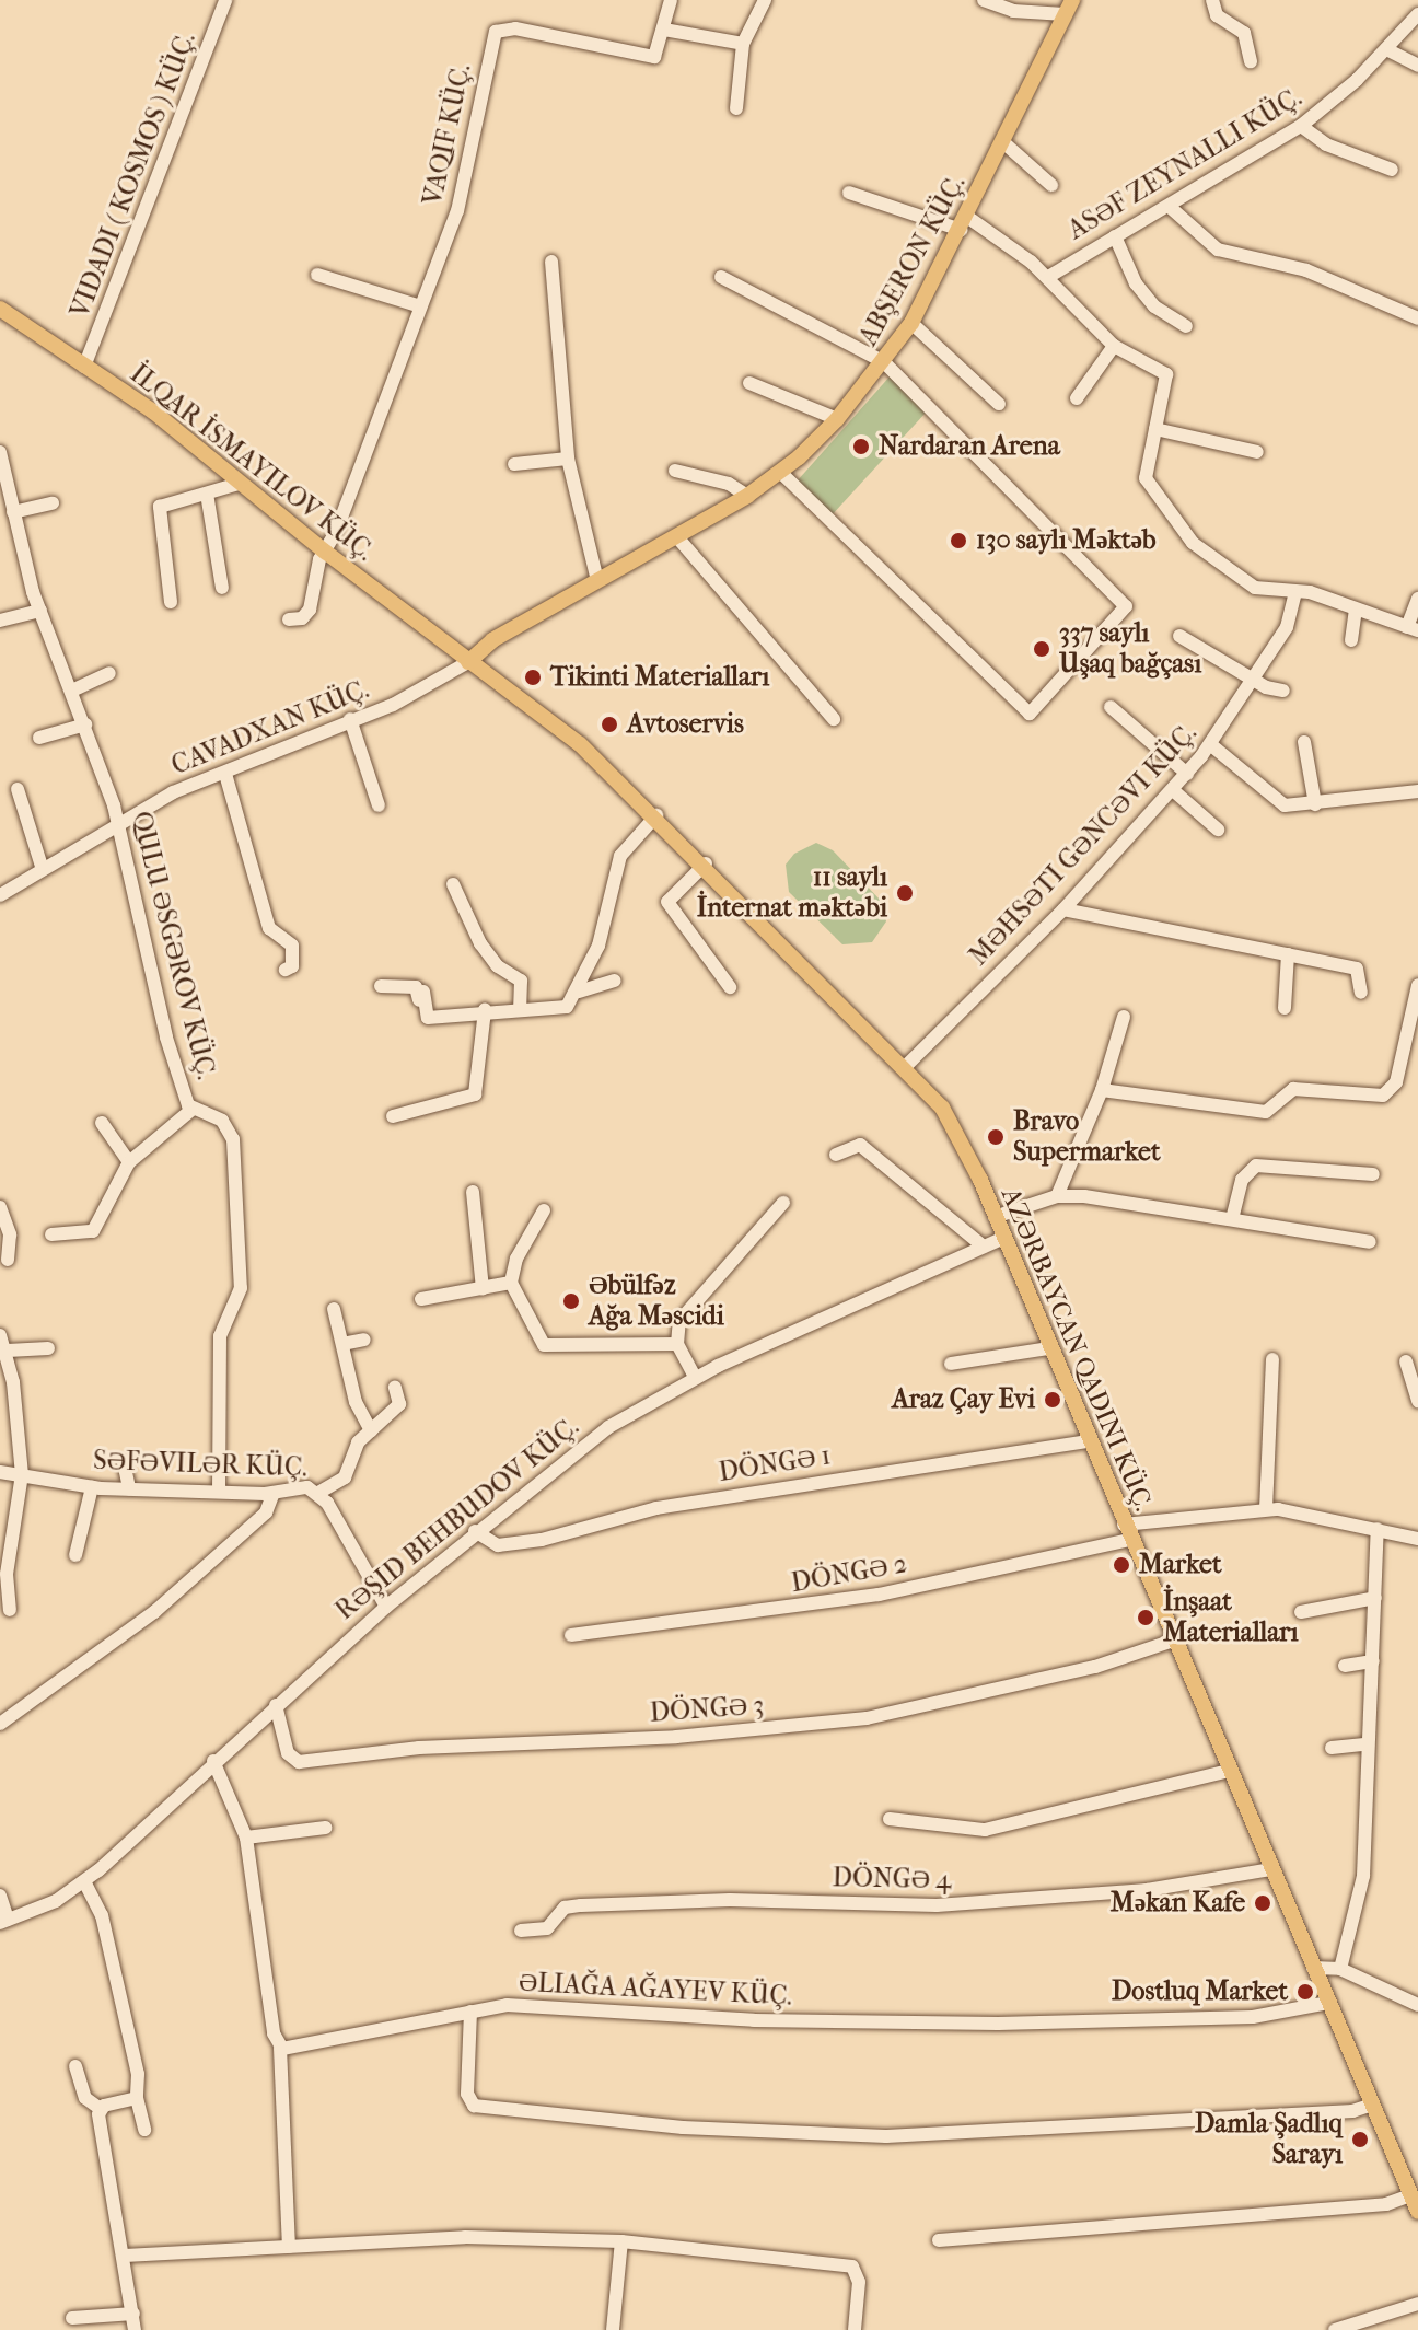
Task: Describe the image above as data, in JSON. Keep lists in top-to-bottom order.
{
  "streets": {
    "main road": ["ABŞERON KÜÇ."],
    "street": [
      "VAQIF KÜÇ.",
      "VIDADI ( KOSMOS ) KÜÇ.",
      "CAVADXAN KÜÇ.",
      "MƏHSƏTI GƏNCƏVI KÜÇ.",
      "QULU ƏSGƏROV KÜÇ.",
      "SƏFƏVILƏR KÜÇ.",
      "DÖNGƏ 1",
      "RƏŞID BEHBUDOV KÜÇ.",
      "DÖNGƏ 2",
      "DÖNGƏ 3",
      "DÖNGƏ 4",
      "ƏLIAĞA AĞAYEV KÜÇ."
    ]
  },
  "crossings": [
    ["ABŞERON KÜÇ.", "CAVADXAN KÜÇ."],
    ["CAVADXAN KÜÇ.", "QULU ƏSGƏROV KÜÇ."],
    ["QULU ƏSGƏROV KÜÇ.", "SƏFƏVILƏR KÜÇ."],
    ["SƏFƏVILƏR KÜÇ.", "RƏŞID BEHBUDOV KÜÇ."],
    ["DÖNGƏ 1", "RƏŞID BEHBUDOV KÜÇ."],
    ["RƏŞID BEHBUDOV KÜÇ.", "DÖNGƏ 3"]
  ],
  "places": [
    "Nardaran Arena",
    "130 saylı Məktəb",
    "337 saylı Uşaq bağçası",
    "Tikinti Materialları",
    "Avtoservis",
    "11 saylı İnternat məktəbi",
    "Bravo Supermarket",
    "Əbülfəz Ağa Məscidi",
    "Araz Çay Evi",
    "Market",
    "İnşaat Materialları",
    "Məkan Kafe",
    "Dostluq Market",
    "Damla Şadlıq Sarayı"
  ]
}
